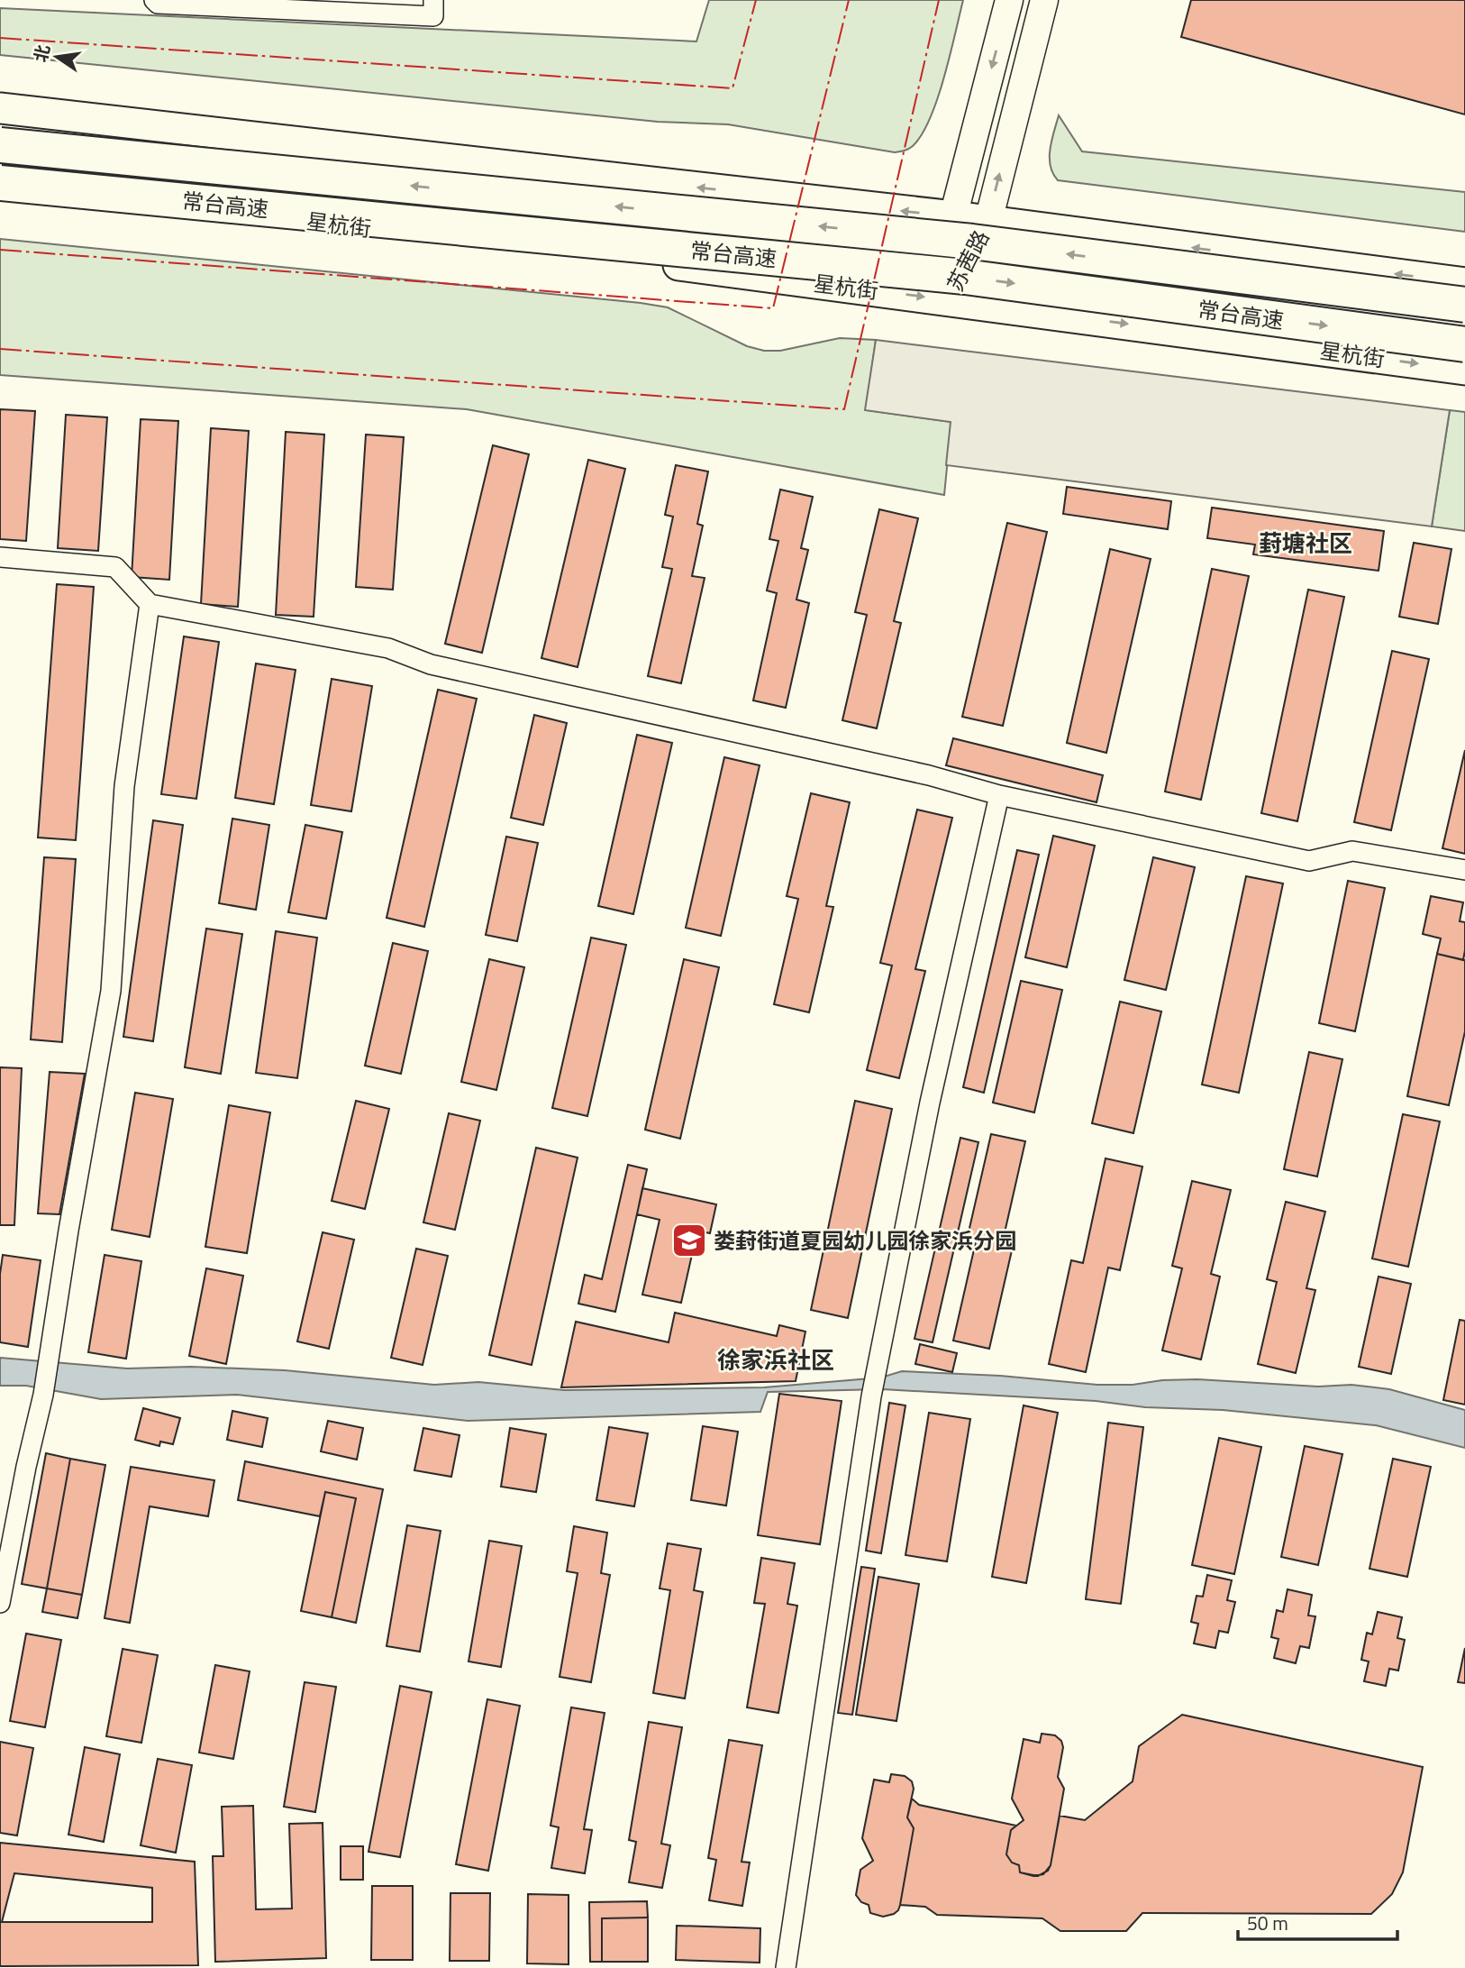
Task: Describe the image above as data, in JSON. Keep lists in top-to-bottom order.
{
  "streets": {
    "highway": ["常台高速"],
    "main road": ["星杭街", "苏茜路"]
  },
  "crossings": [
    ["常台高速", "星杭街"],
    ["星杭街", "苏茜路"]
  ],
  "districts": ["葑塘社区", "徐家浜社区"],
  "places": {
    "school or university": ["娄葑街道夏园幼儿园徐家浜分园"]
  },
  "scale_bar": "50 m",
  "north": "left"
}
